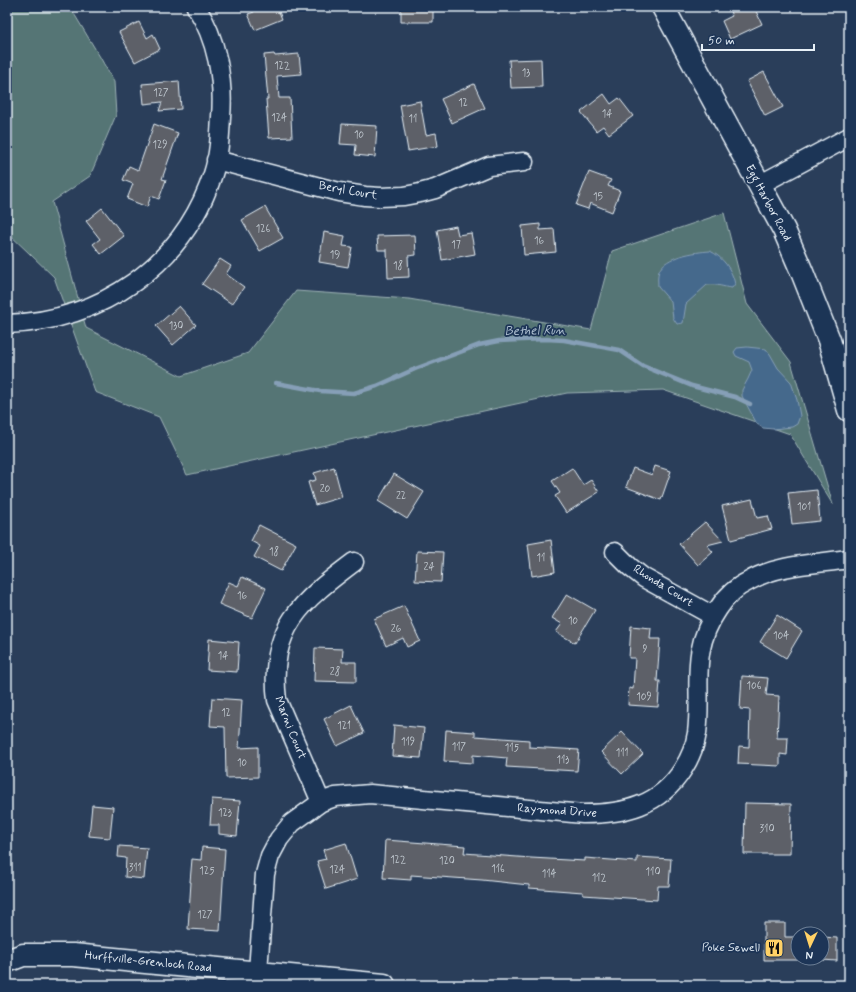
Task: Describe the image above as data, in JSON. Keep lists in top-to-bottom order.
{
  "streets": {
    "main road": ["Egg Harbor Road", "Hurffville-Grenloch Road"],
    "street": [
      "Beryl Court",
      "Rhonda Court",
      "Marni Court",
      "Raymond Drive"
    ]
  },
  "crossings": [
    ["Rhonda Court", "Raymond Drive"],
    ["Marni Court", "Raymond Drive"],
    ["Raymond Drive", "Hurffville-Grenloch Road"]
  ],
  "water": ["Bethel Run"],
  "places": {
    "restaurant": ["Poke Sewell"]
  },
  "house_numbers": [
    "122",
    "13",
    "127",
    "12",
    "14",
    "124",
    "11",
    "10",
    "129",
    "15",
    "126",
    "16",
    "17",
    "19",
    "18",
    "130",
    "20",
    "22",
    "101",
    "18",
    "11",
    "24",
    "16",
    "10",
    "26",
    "104",
    "9",
    "14",
    "28",
    "106",
    "109",
    "12",
    "121",
    "119",
    "117",
    "115",
    "111",
    "113",
    "10",
    "123",
    "310",
    "122",
    "120",
    "311",
    "116",
    "124",
    "125",
    "110",
    "114",
    "112",
    "127"
  ],
  "scale_bar": "50 m",
  "north": "bottom"
}
